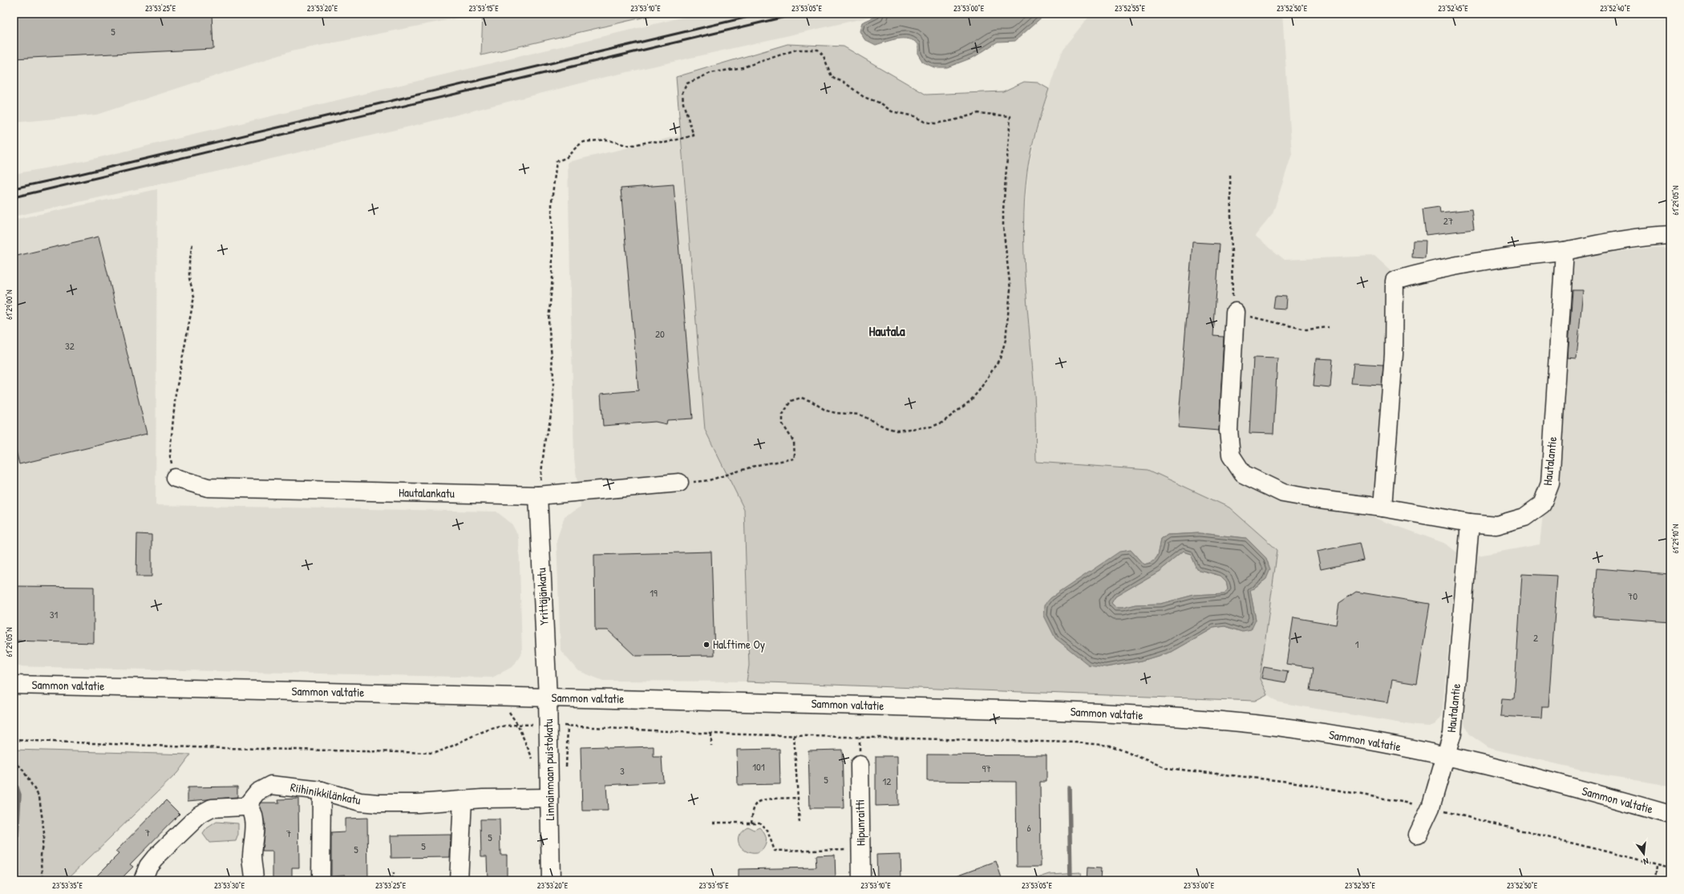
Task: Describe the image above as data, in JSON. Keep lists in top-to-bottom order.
{
  "streets": {
    "street": [
      "Hautalantie",
      "Hautalankatu",
      "Yrittäjänkatu",
      "Sammon valtatie",
      "Linnainmaan puistokatu",
      "Riihinikkilänkatu",
      "Hipunraitti"
    ]
  },
  "crossings": [
    ["Hautalantie", "Sammon valtatie"],
    ["Hautalankatu", "Yrittäjänkatu"],
    ["Yrittäjänkatu", "Sammon valtatie"],
    ["Yrittäjänkatu", "Linnainmaan puistokatu"],
    ["Sammon valtatie", "Linnainmaan puistokatu"],
    ["Linnainmaan puistokatu", "Riihinikkilänkatu"]
  ],
  "districts": ["Hautala"],
  "places": ["Halftime Oy"],
  "house_numbers": [
    "5",
    "27",
    "20",
    "32",
    "19",
    "70",
    "31",
    "2",
    "1",
    "101",
    "97",
    "3",
    "5",
    "12",
    "6",
    "7",
    "7",
    "5",
    "5",
    "5"
  ],
  "north": "bottom",
  "coordinates": [
    "23°53'25\"E",
    "23°53'20\"E",
    "23°53'15\"E",
    "23°53'10\"E",
    "23°53'05\"E",
    "23°53'00\"E",
    "23°52'55\"E",
    "23°52'50\"E",
    "23°52'45\"E",
    "23°52'40\"E",
    "61°29'05\"N",
    "61°29'00\"N",
    "61°29'10\"N",
    "23°53'35\"E",
    "23°53'30\"E"
  ]
}
